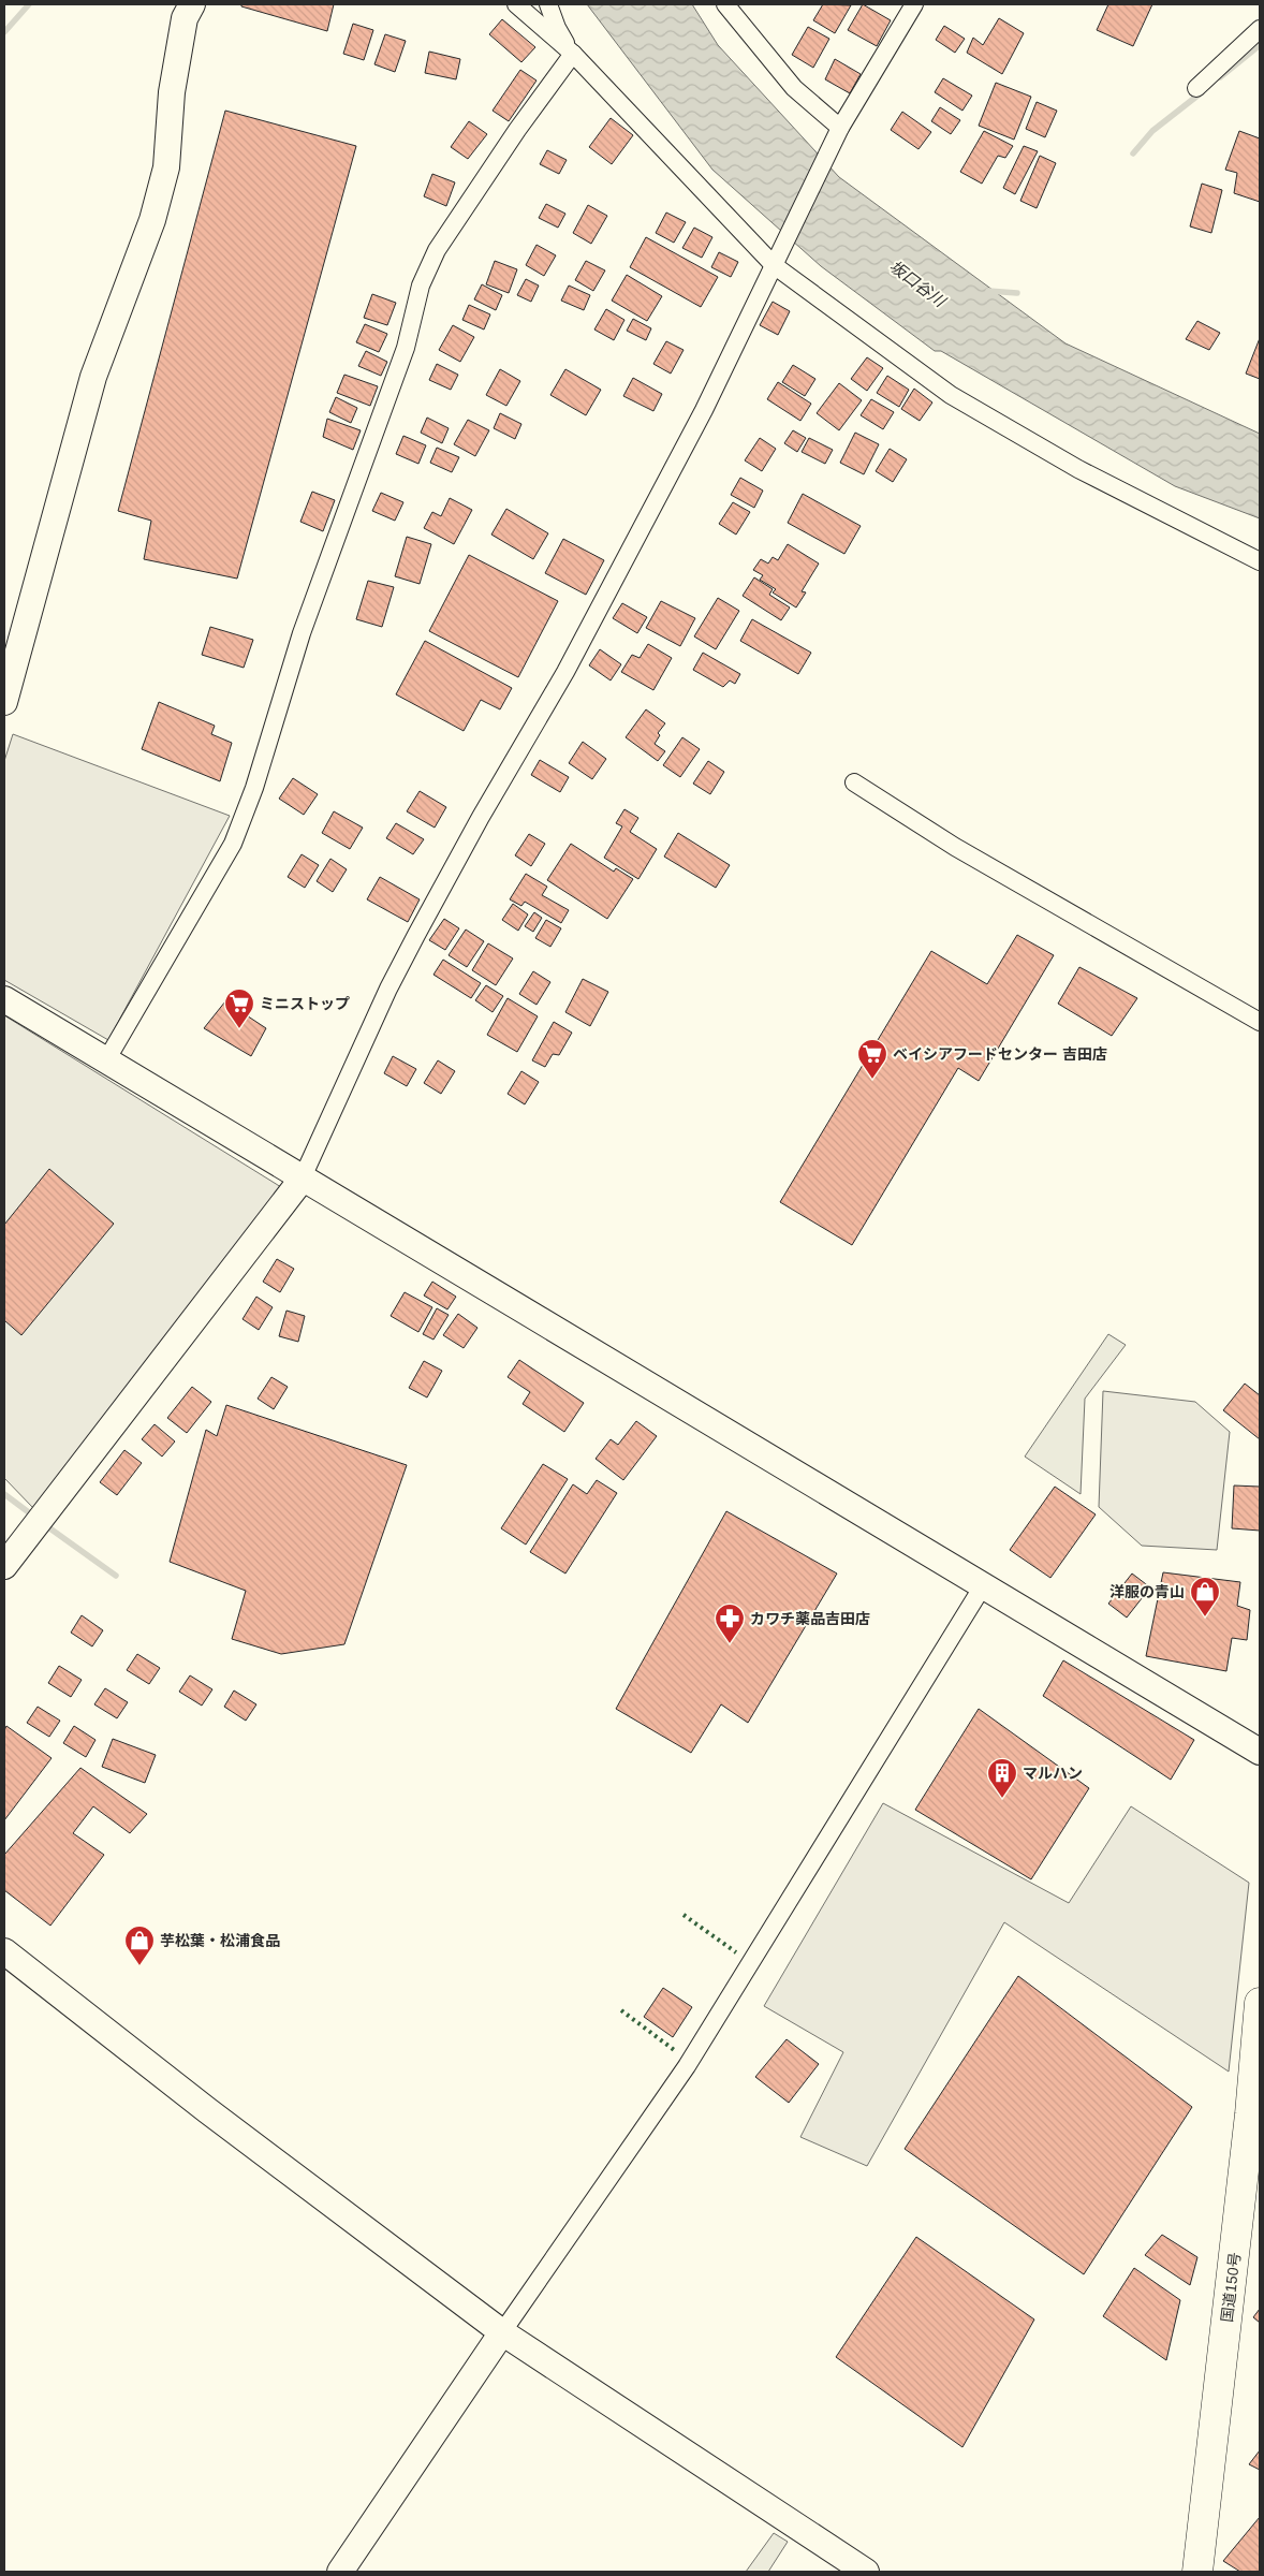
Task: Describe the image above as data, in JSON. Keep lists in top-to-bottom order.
{
  "streets": {
    "highway": ["国道150号"]
  },
  "water": ["坂口谷川"],
  "places": {
    "supermarket": ["ミニストップ", "ベイシアフードセンター 吉田店"],
    "shop": ["洋服の青山", "芋松葉・松浦食品"],
    "pharmacy": ["カワチ薬品吉田店"],
    "building": ["マルハン"]
  }
}
